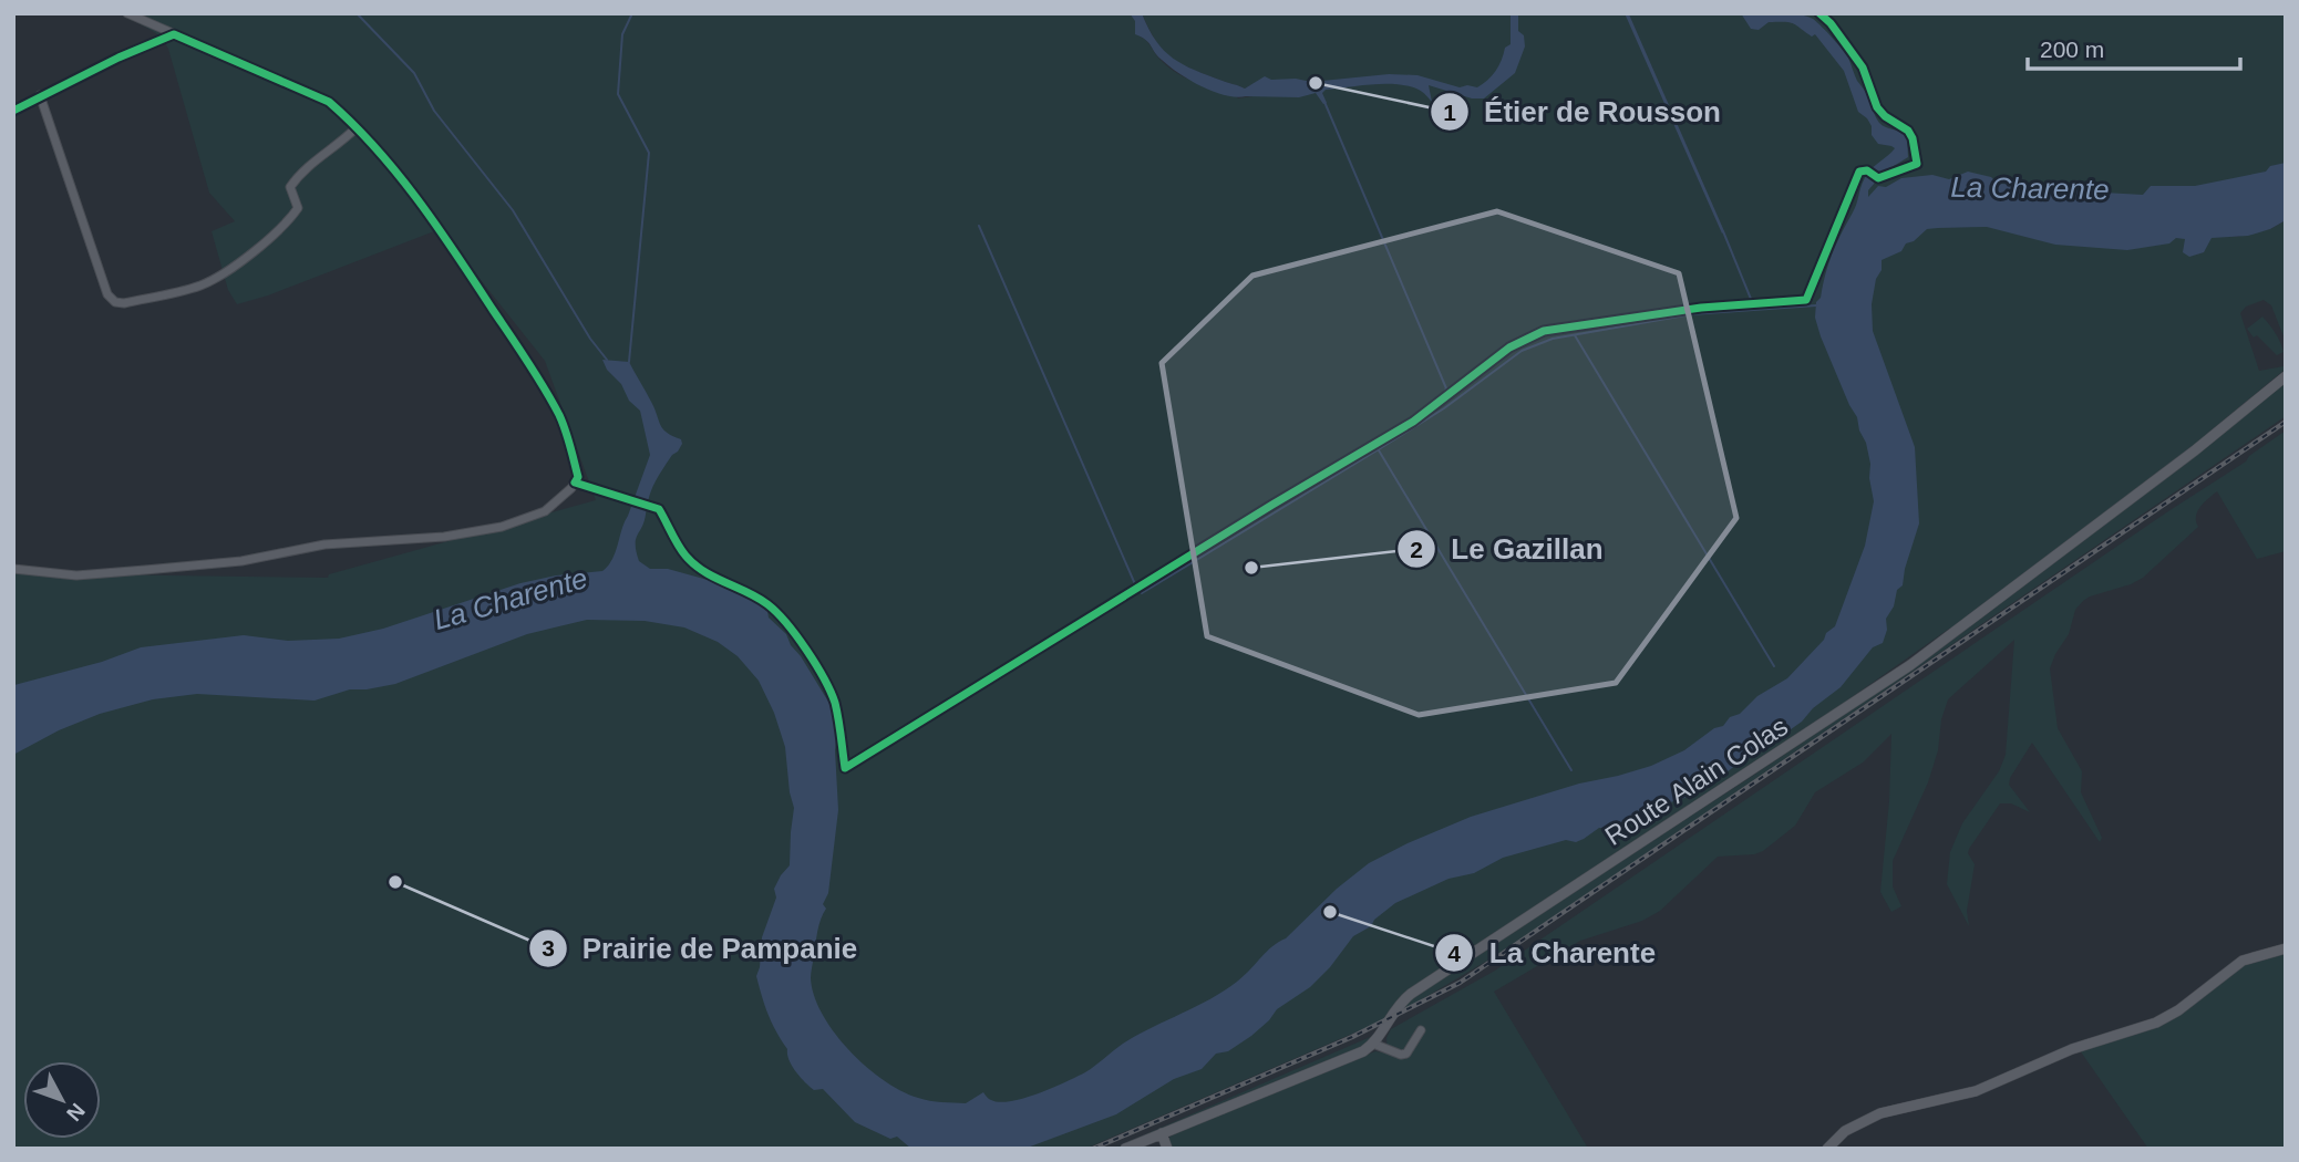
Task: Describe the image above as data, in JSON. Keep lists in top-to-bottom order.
{
  "streets": {
    "street": ["Route Alain Colas"]
  },
  "water": ["La Charente"],
  "places": [
    "Étier de Rousson",
    "Le Gazillan",
    "Prairie de Pampanie",
    "La Charente"
  ],
  "scale_bar": "200 m",
  "north": "bottom right"
}
